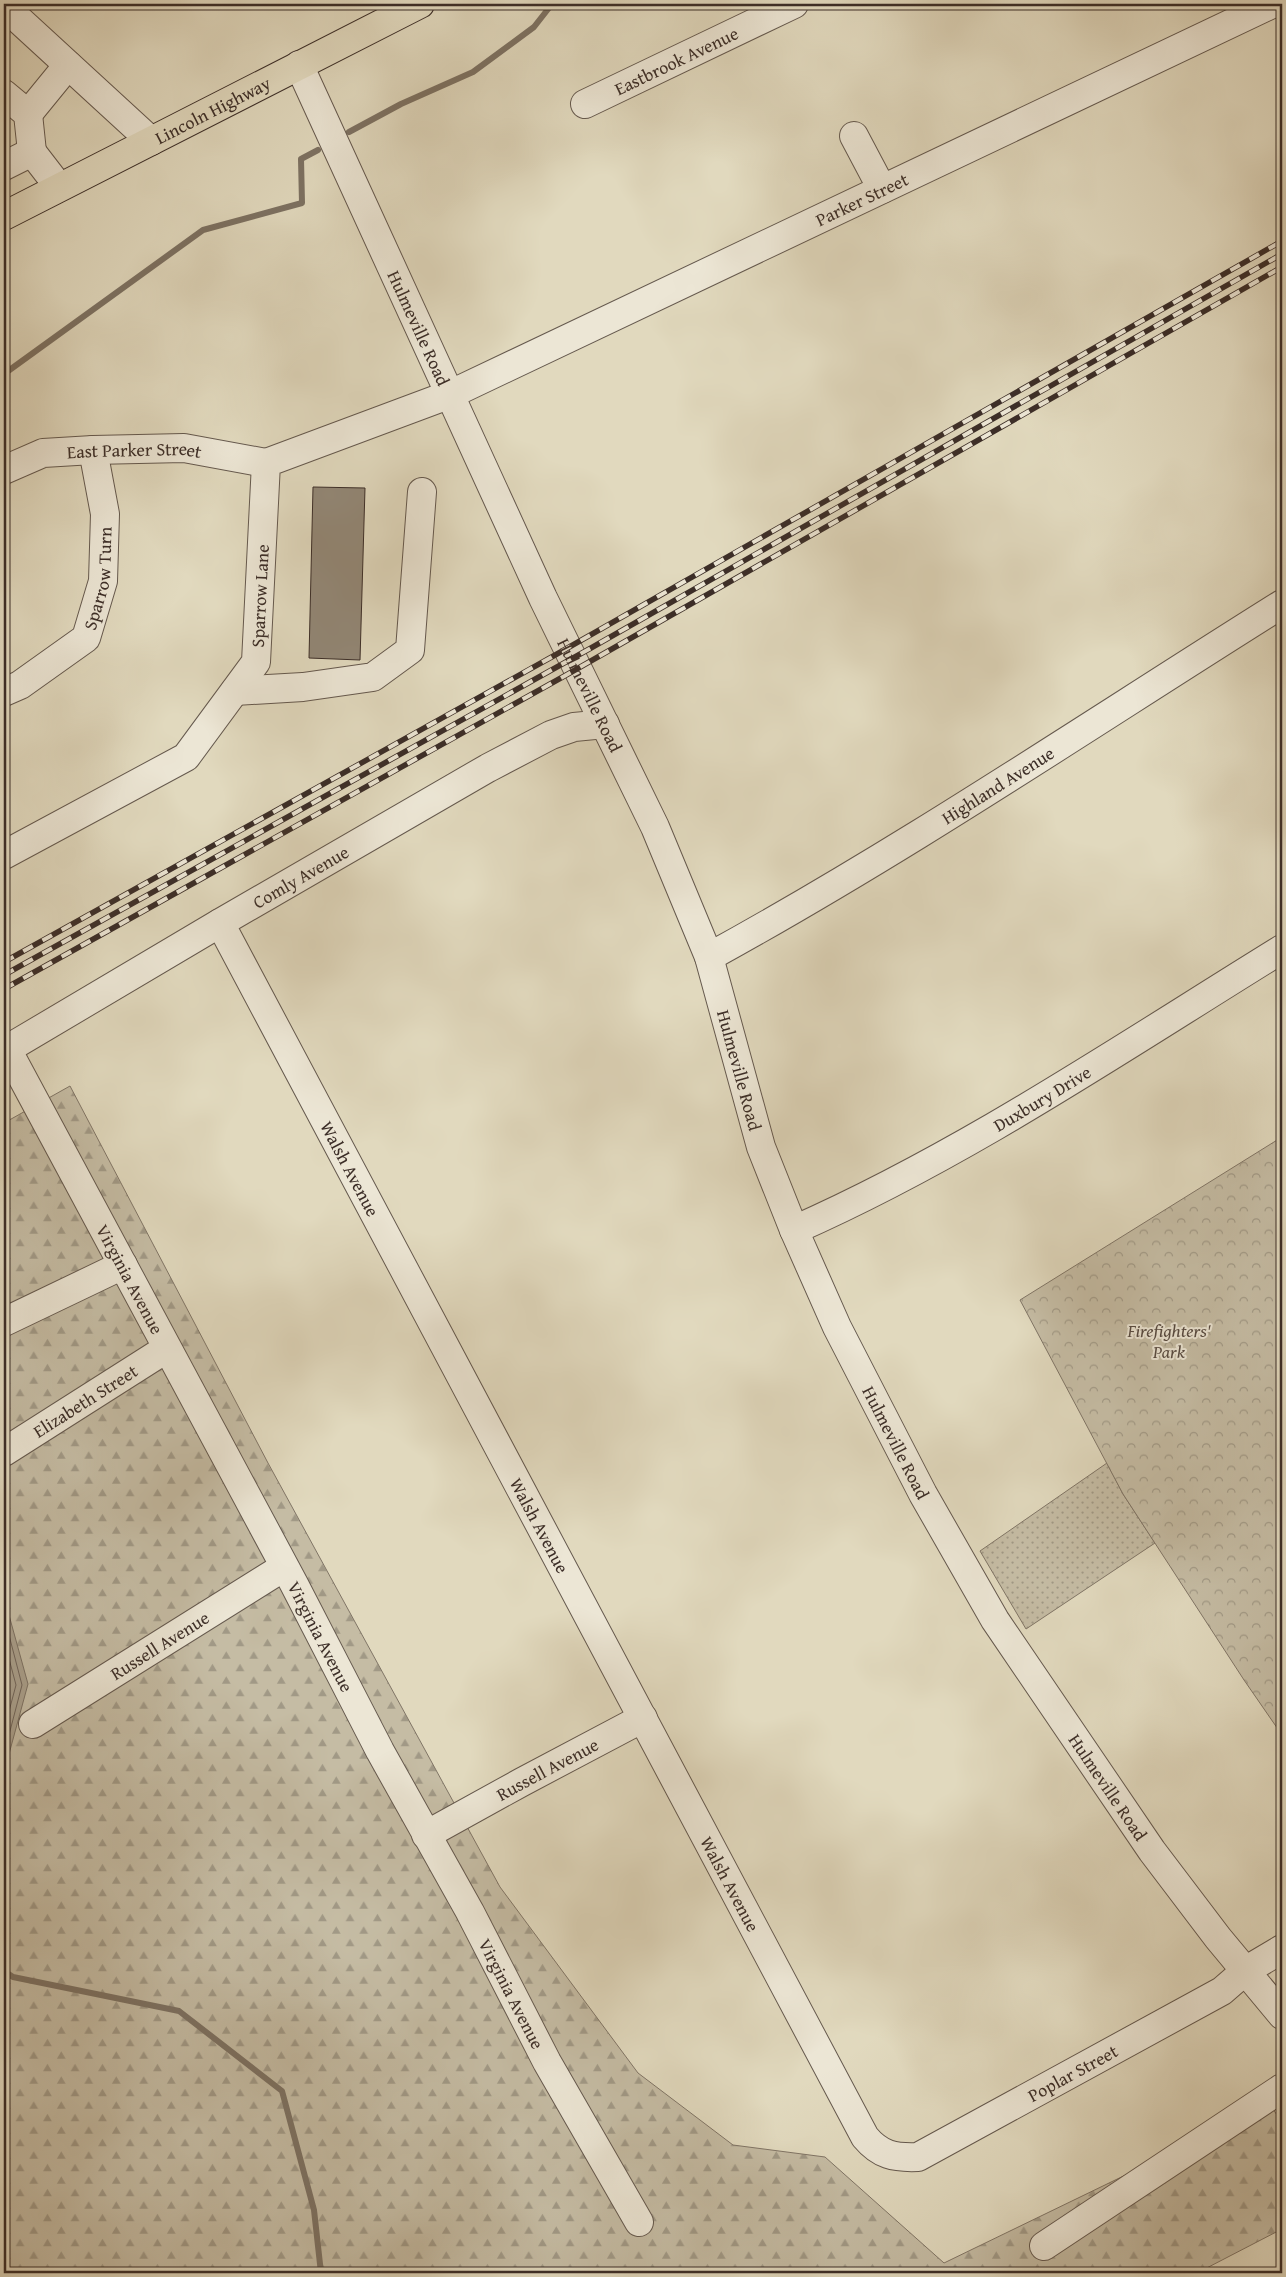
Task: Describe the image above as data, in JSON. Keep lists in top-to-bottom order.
{
  "streets": {
    "main road": ["Lincoln Highway"],
    "street": [
      "Eastbrook Avenue",
      "Parker Street",
      "Hulmeville Road",
      "East Parker Street",
      "Sparrow Turn",
      "Sparrow Lane",
      "Highland Avenue",
      "Comly Avenue",
      "Duxbury Drive",
      "Walsh Avenue",
      "Virginia Avenue",
      "Elizabeth Street",
      "Russell Avenue",
      "Poplar Street"
    ]
  },
  "crossings": [
    ["Lincoln Highway", "Hulmeville Road"],
    ["Parker Street", "Hulmeville Road"],
    ["Hulmeville Road", "Highland Avenue"],
    ["Hulmeville Road", "Comly Avenue"],
    ["Hulmeville Road", "Duxbury Drive"],
    ["Hulmeville Road", "Poplar Street"],
    ["East Parker Street", "Sparrow Turn"],
    ["East Parker Street", "Sparrow Lane"],
    ["Comly Avenue", "Walsh Avenue"],
    ["Comly Avenue", "Virginia Avenue"],
    ["Walsh Avenue", "Russell Avenue"],
    ["Walsh Avenue", "Poplar Street"],
    ["Virginia Avenue", "Elizabeth Street"],
    ["Virginia Avenue", "Russell Avenue"]
  ],
  "parks": ["Firefighters' Park"]
}
